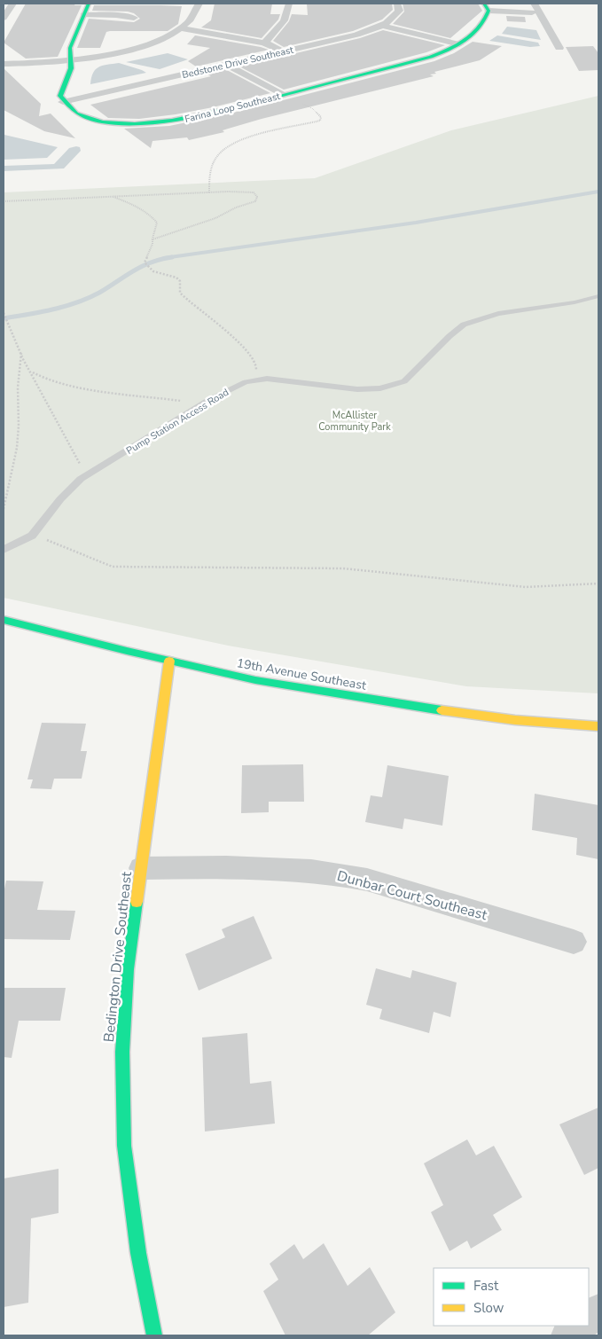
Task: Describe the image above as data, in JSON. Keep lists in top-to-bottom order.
{
  "streets": {
    "street": [
      "Bedstone Drive Southeast",
      "Farina Loop Southeast",
      "19th Avenue Southeast",
      "Dunbar Court Southeast",
      "Bedington Drive Southeast"
    ],
    "lane": ["Pump Station Access Road"]
  },
  "crossings": [
    ["Bedstone Drive Southeast", "Farina Loop Southeast"],
    ["19th Avenue Southeast", "Bedington Drive Southeast"],
    ["Dunbar Court Southeast", "Bedington Drive Southeast"]
  ],
  "parks": ["McAllister Community Park"],
  "legend": ["Fast", "Slow"]
}
